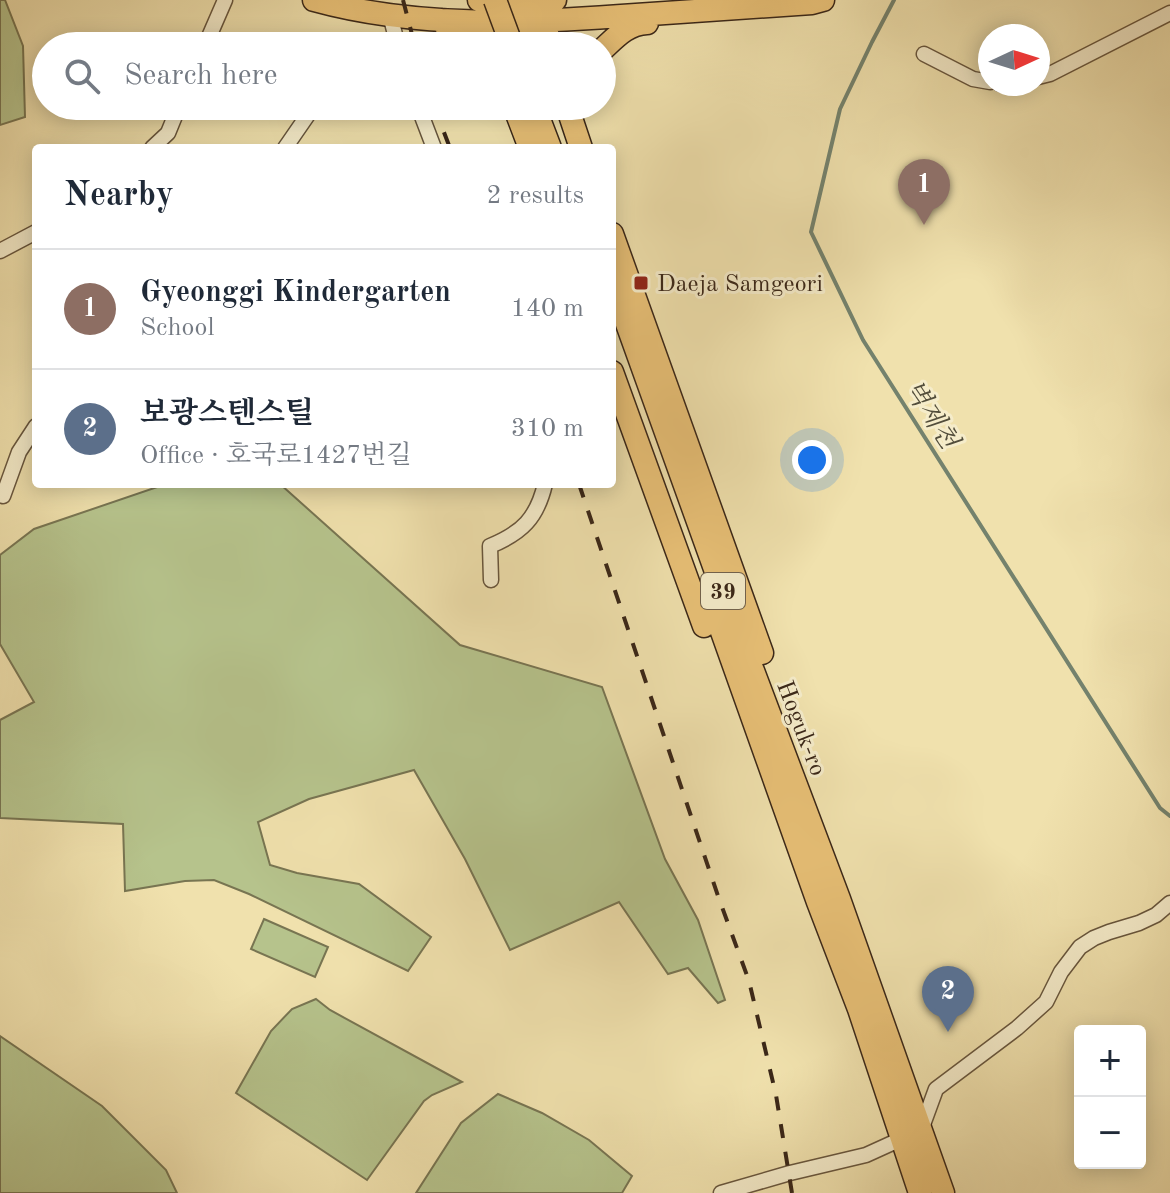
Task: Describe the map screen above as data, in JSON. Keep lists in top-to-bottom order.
{
  "streets": {
    "main road": ["39", "Hoguk-ro"]
  },
  "water": ["벽제천"],
  "places": {
    "transit": ["Daeja Samgeori"]
  },
  "north": "right",
  "page": {
    "search": "Search here",
    "heading": ["Nearby", "2 results"],
    "pins": ["1", "2"],
    "list": [
      {
        "mark": "1",
        "name": "Gyeonggi Kindergarten",
        "note": "School",
        "value": "140 m"
      },
      {
        "mark": "2",
        "name": "보광스텐스틸",
        "note": "Office · 호국로1427번길",
        "value": "310 m"
      }
    ],
    "map_buttons": ["+", "−"]
  }
}
